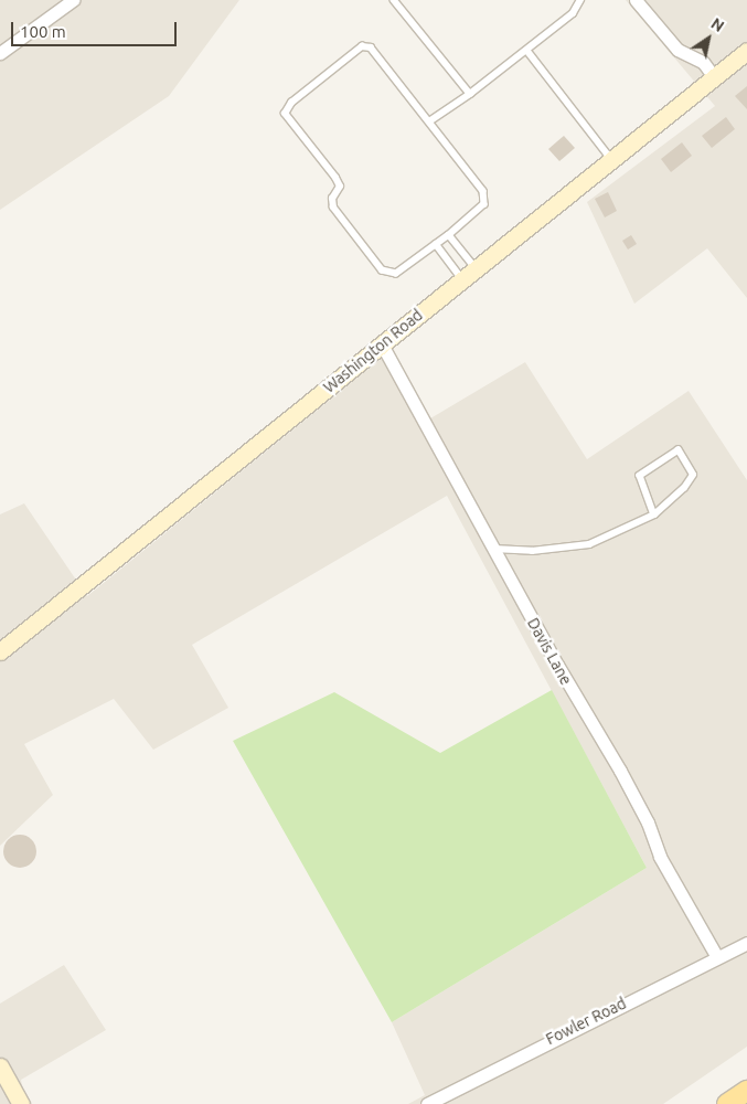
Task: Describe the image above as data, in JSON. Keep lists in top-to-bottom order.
{
  "streets": {
    "main road": ["Washington Road"],
    "street": ["Davis Lane", "Fowler Road"]
  },
  "crossings": [
    ["Washington Road", "Davis Lane"],
    ["Davis Lane", "Fowler Road"]
  ],
  "scale_bar": "100 m",
  "north": "top right"
}
